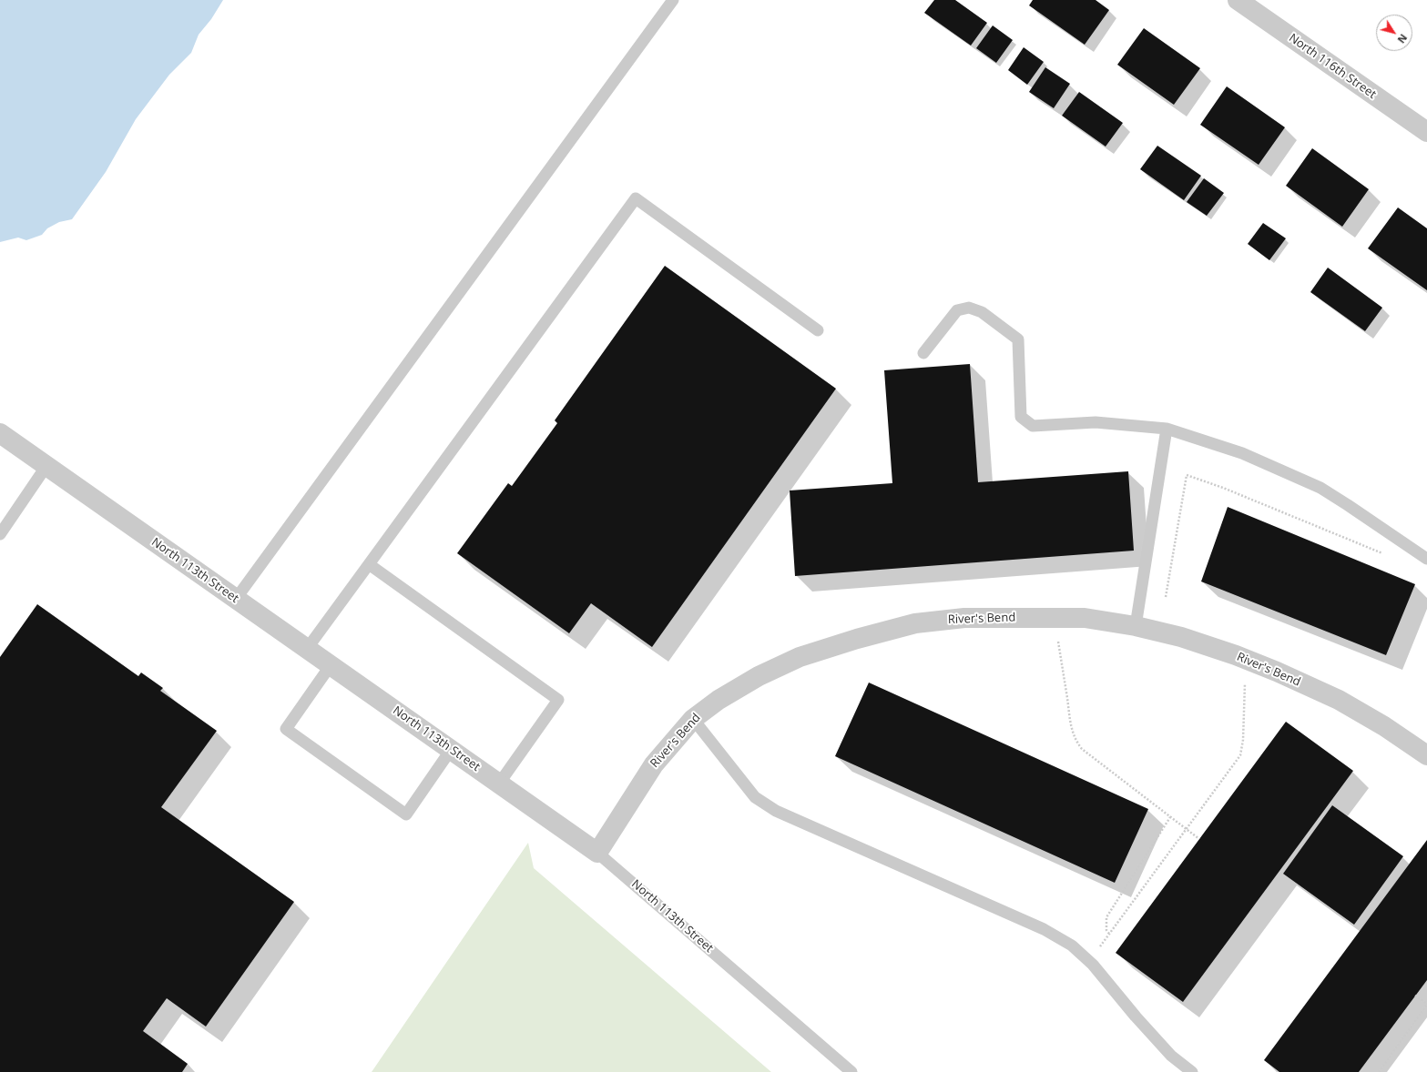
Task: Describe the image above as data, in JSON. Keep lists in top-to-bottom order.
{
  "streets": {
    "street": ["North 116th Street", "North 113th Street", "River's Bend"]
  },
  "crossings": [
    ["North 113th Street", "River's Bend"]
  ],
  "north": "bottom right"
}
